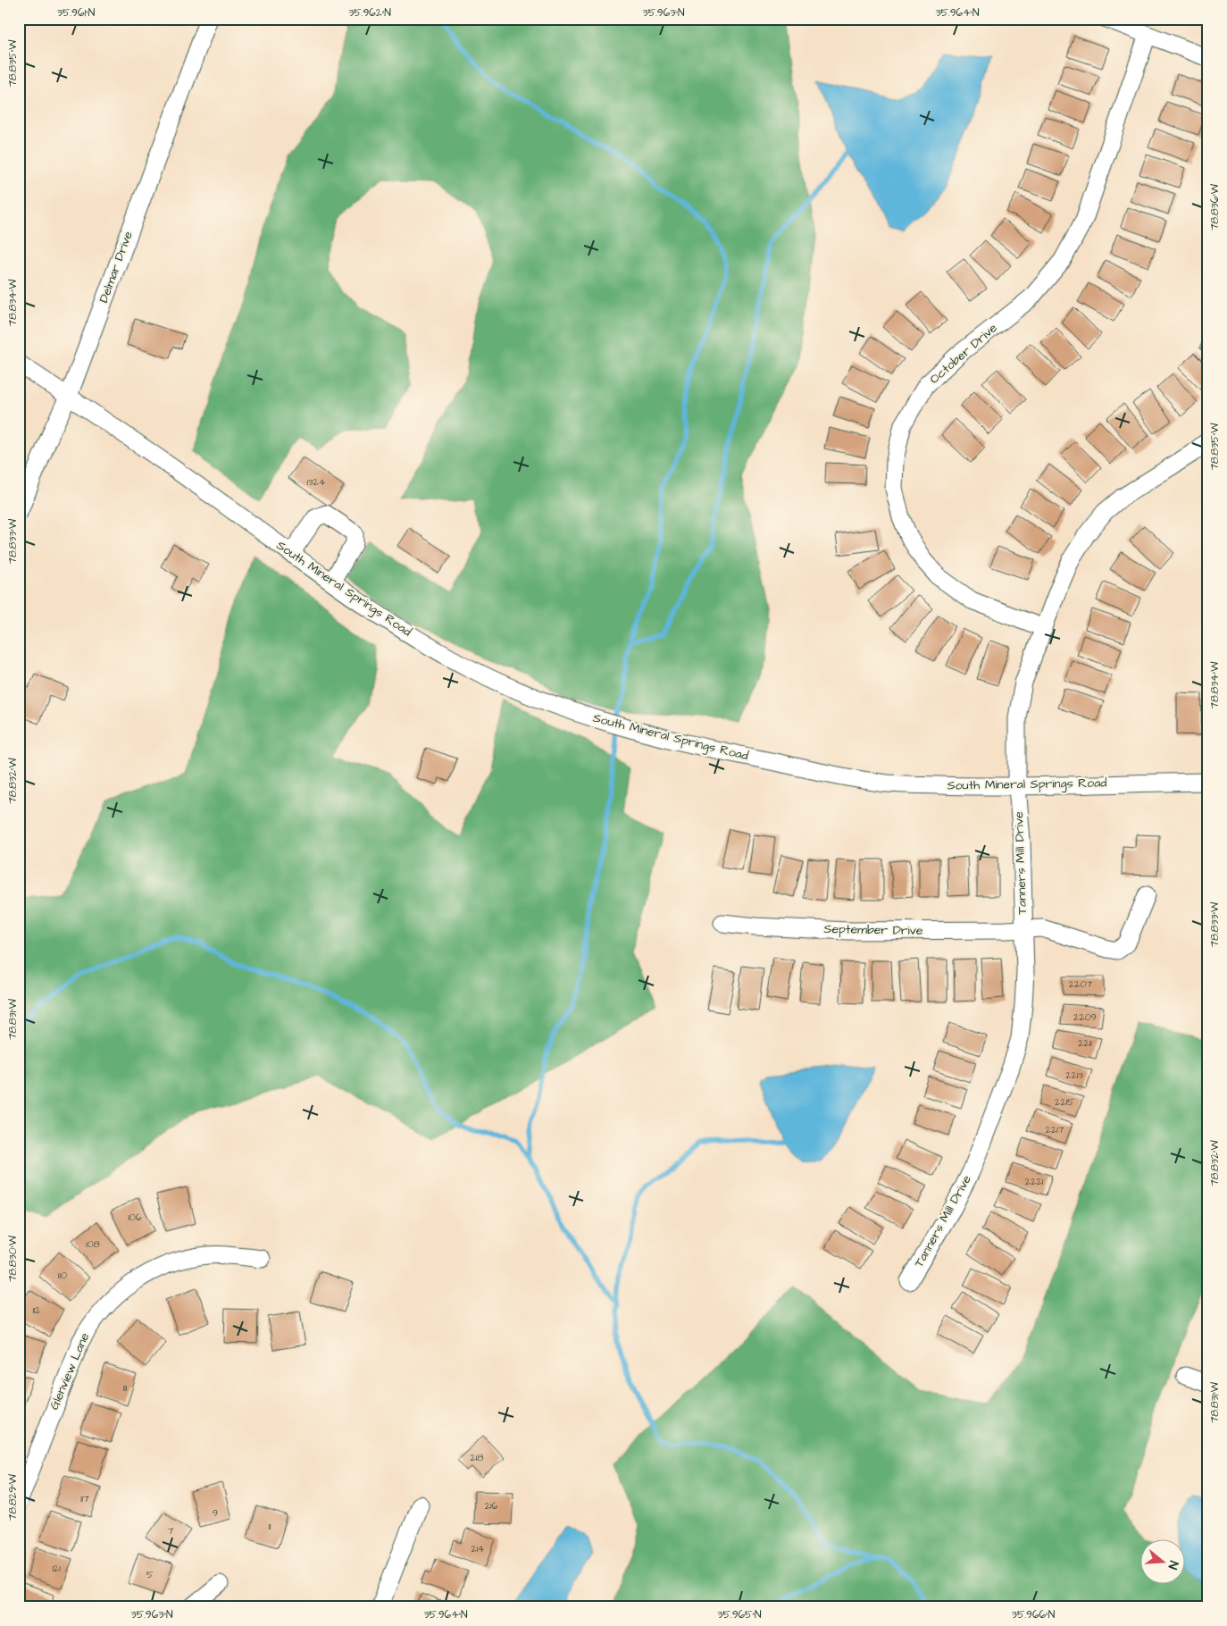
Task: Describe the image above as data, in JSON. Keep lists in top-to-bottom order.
{
  "streets": {
    "street": [
      "Delmar Drive",
      "October Drive",
      "South Mineral Springs Road",
      "Tanners Mill Drive",
      "September Drive",
      "Glenview Lane"
    ]
  },
  "crossings": [
    ["Delmar Drive", "South Mineral Springs Road"],
    ["October Drive", "Tanners Mill Drive"],
    ["South Mineral Springs Road", "Tanners Mill Drive"],
    ["Tanners Mill Drive", "September Drive"]
  ],
  "house_numbers": [
    "1324",
    "2207",
    "2209",
    "2211",
    "2213",
    "2215",
    "2217",
    "2221",
    "106",
    "108",
    "110",
    "112",
    "111",
    "218",
    "117",
    "216",
    "9",
    "11",
    "7",
    "214",
    "121",
    "5"
  ],
  "north": "right",
  "coordinates": [
    "35.961°N",
    "35.962°N",
    "35.963°N",
    "35.964°N",
    "78.835°W",
    "78.836°W",
    "78.834°W",
    "78.833°W",
    "78.832°W",
    "78.831°W",
    "78.830°W",
    "78.829°W",
    "35.965°N",
    "35.966°N"
  ]
}
